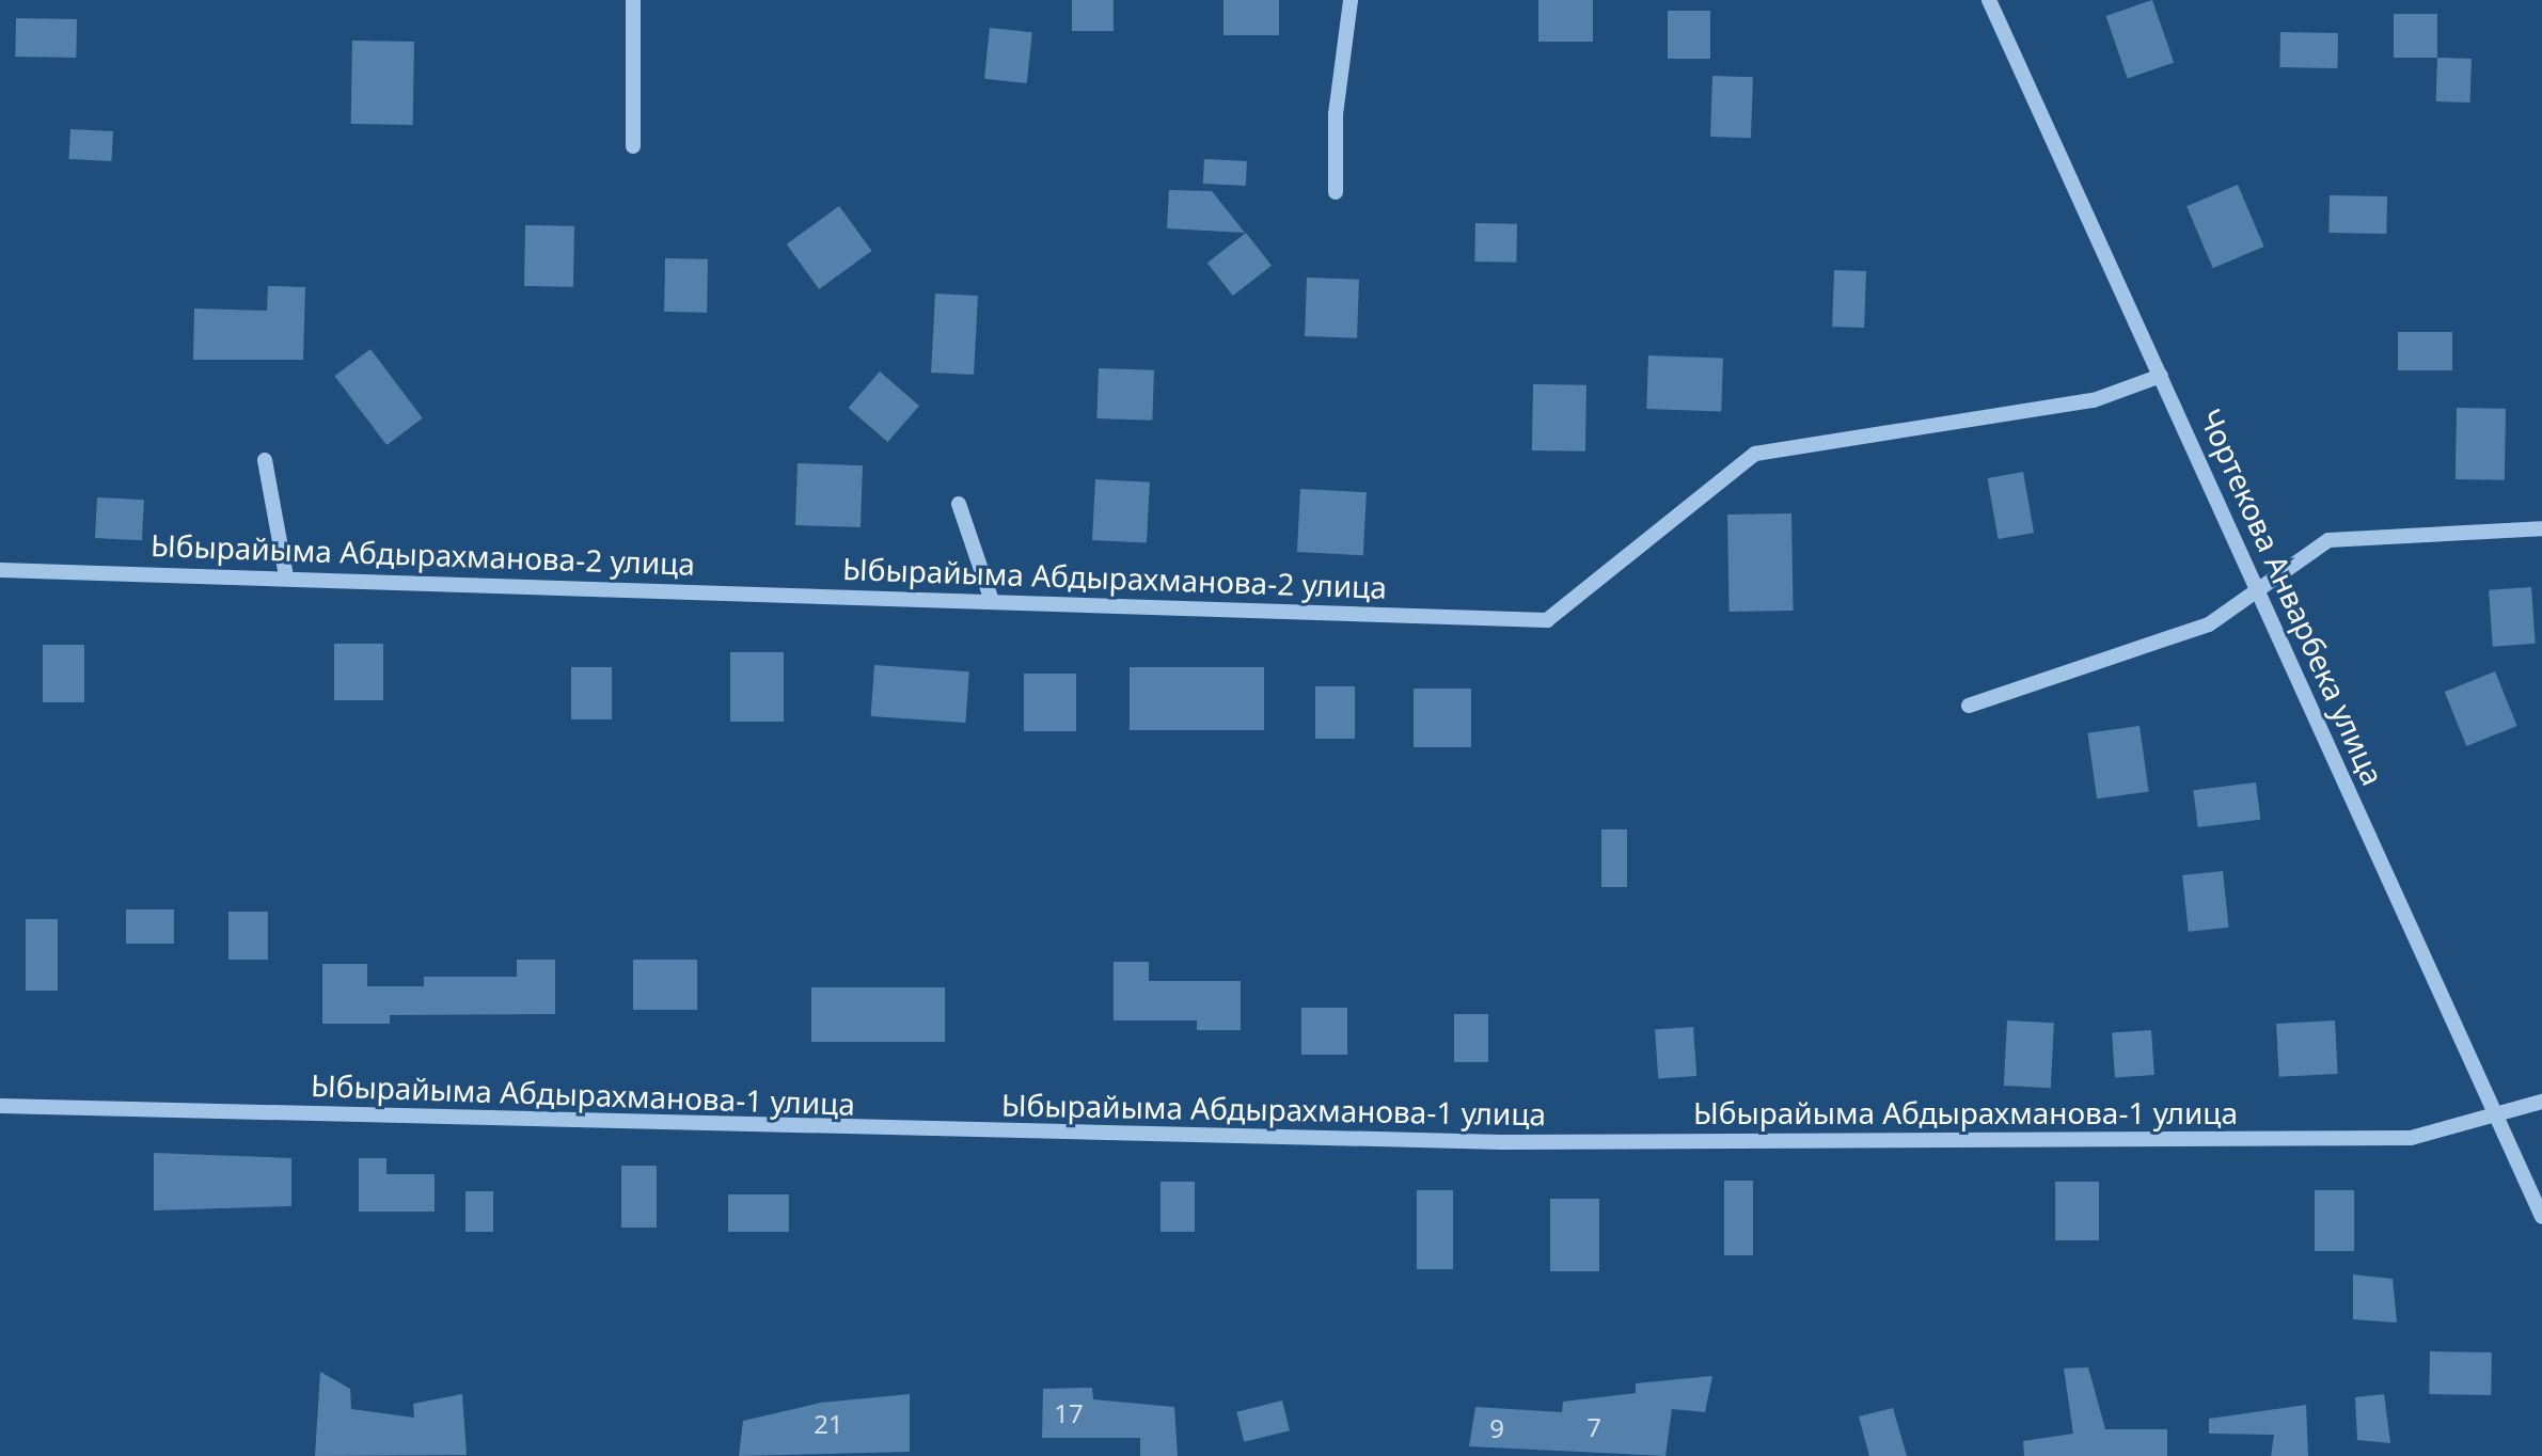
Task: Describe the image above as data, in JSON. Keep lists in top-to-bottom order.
{
  "streets": {
    "street": ["Ыбырайыма Абдырахманова-2 улица", "Чортекова Анварбека улица", "Ыбырайыма Абдырахманова-1 улица"]
  },
  "crossings": [
    ["Ыбырайыма Абдырахманова-2 улица", "Чортекова Анварбека улица"],
    ["Чортекова Анварбека улица", "Ыбырайыма Абдырахманова-1 улица"]
  ],
  "house_numbers": [
    "17",
    "21",
    "7",
    "9"
  ]
}
